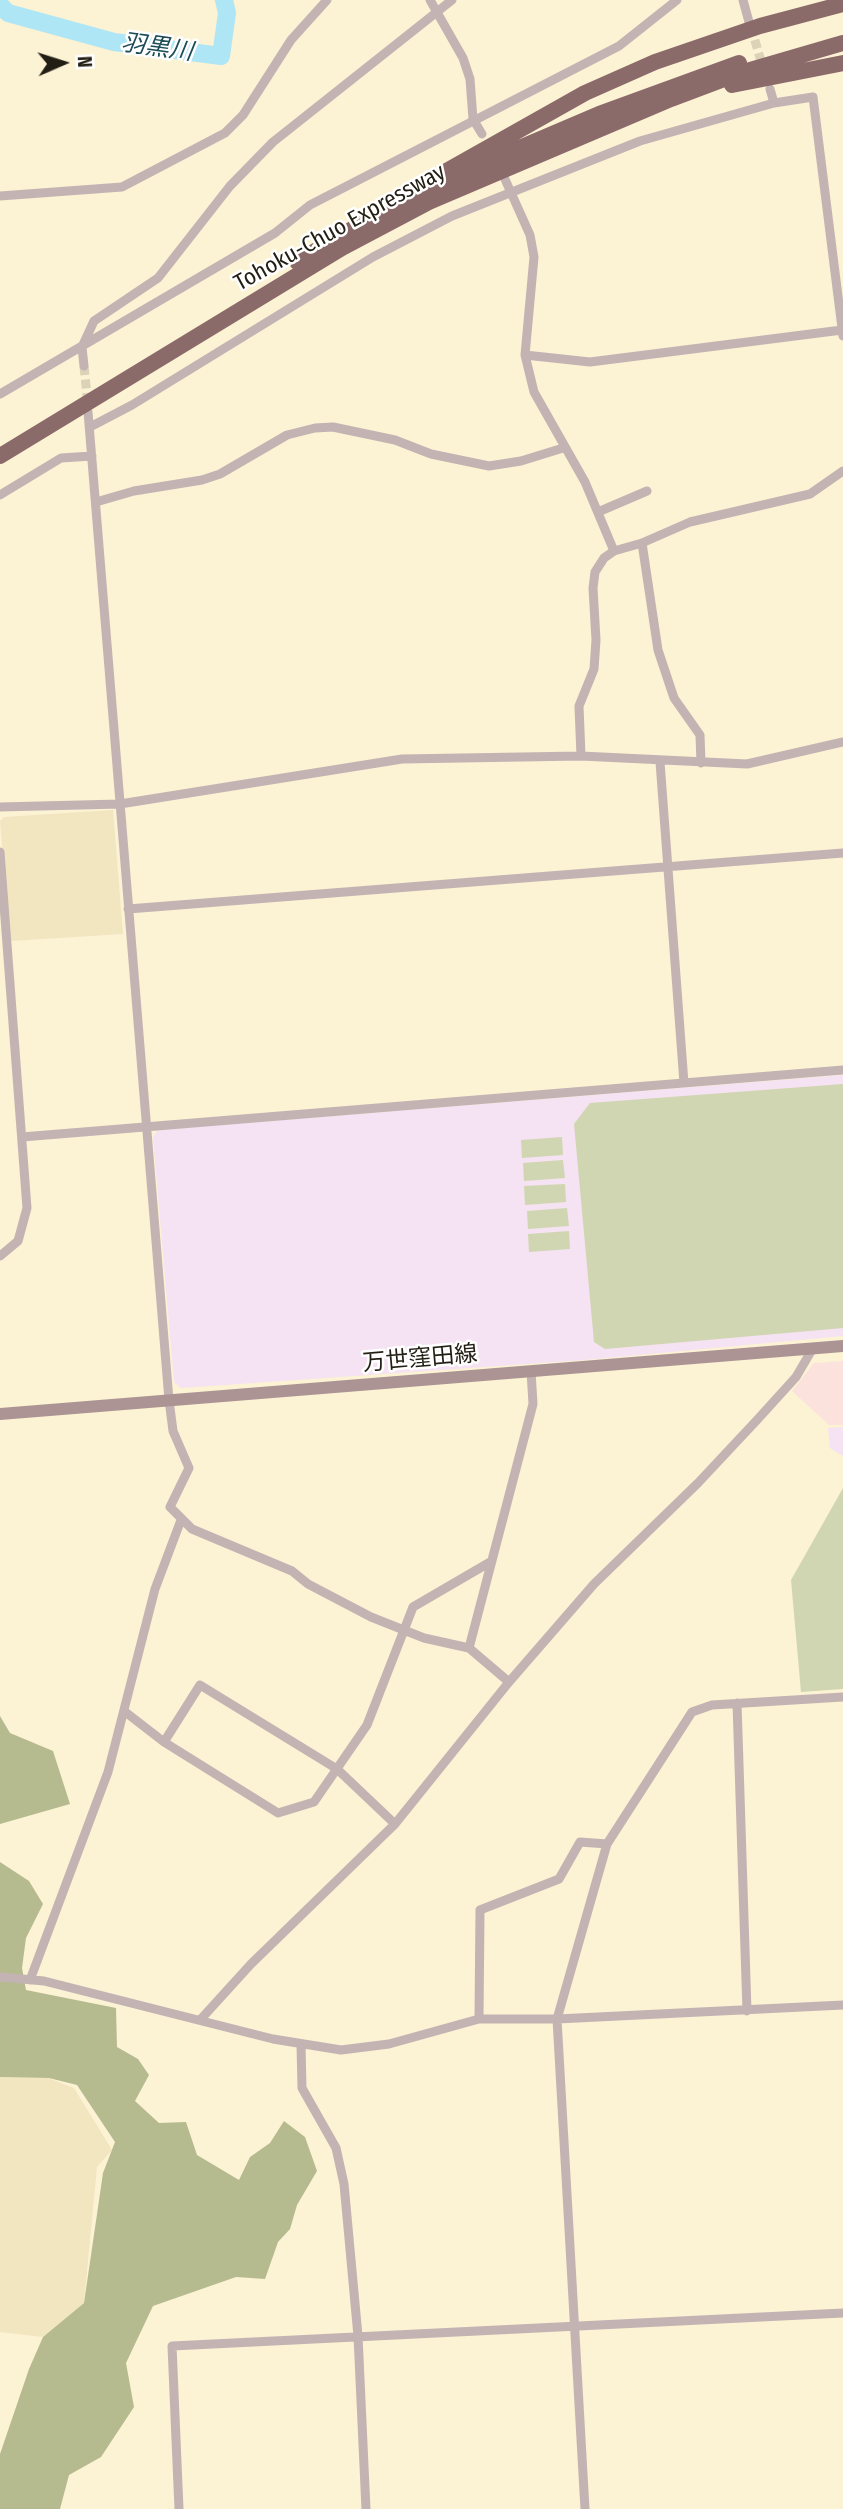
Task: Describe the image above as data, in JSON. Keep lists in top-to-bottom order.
{
  "streets": {
    "highway": ["Tohoku-Chuo Expressway"],
    "main road": ["万世窪田線"]
  },
  "water": ["羽黒川"],
  "north": "right"
}
